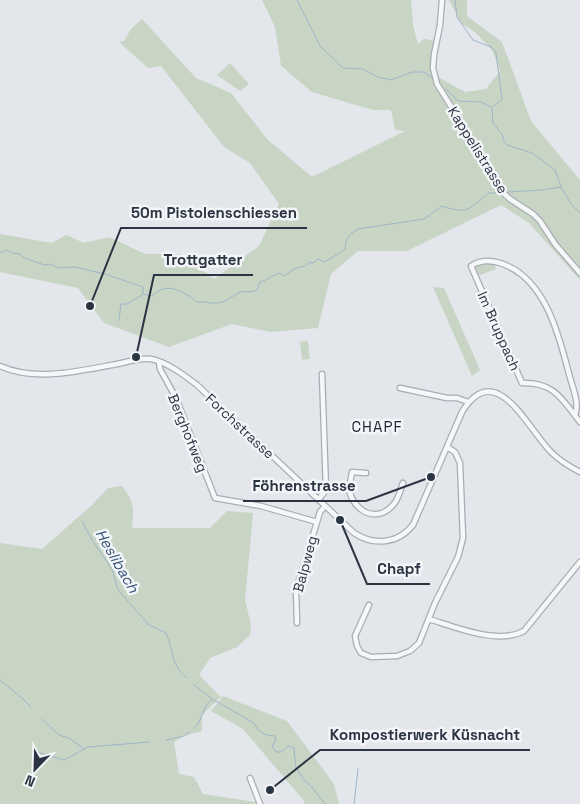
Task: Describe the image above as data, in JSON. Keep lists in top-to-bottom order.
{
  "streets": {
    "street": [
      "Kappelistrasse",
      "Im Bruppach",
      "Forchstrasse",
      "Berghofweg",
      "Balpweg"
    ]
  },
  "crossings": [
    ["Forchstrasse", "Berghofweg"],
    ["Forchstrasse", "Balpweg"],
    ["Berghofweg", "Balpweg"]
  ],
  "districts": ["CHAPF"],
  "water": ["Heslibach"],
  "places": [
    "50m Pistolenschiessen",
    "Trottgatter",
    "Föhrenstrasse",
    "Chapf",
    "Kompostierwerk Küsnacht"
  ],
  "north": "bottom left"
}
